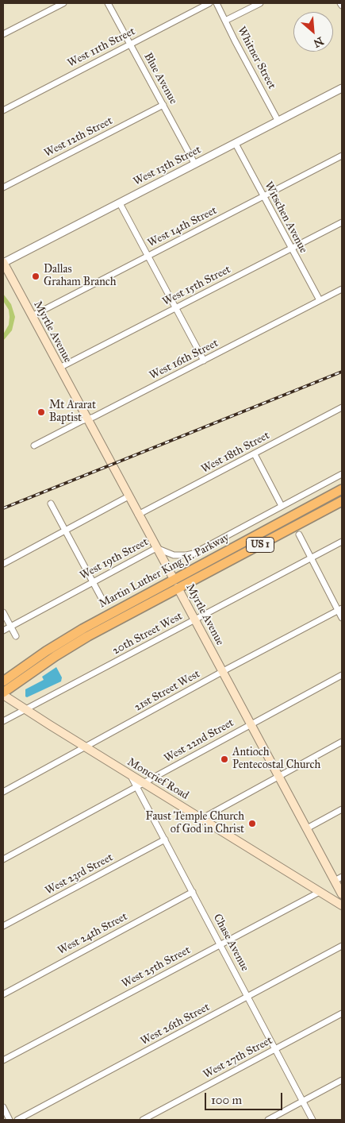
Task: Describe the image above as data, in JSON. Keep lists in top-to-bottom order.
{
  "streets": {
    "highway": ["US 1", "Martin Luther King Jr. Parkway"],
    "main road": ["Myrtle Avenue", "Moncrief Road"],
    "street": [
      "West 11th Street",
      "Whitner Street",
      "Blue Avenue",
      "West 12th Street",
      "West 13th Street",
      "Witschen Avenue",
      "West 14th Street",
      "West 15th Street",
      "West 16th Street",
      "West 18th Street",
      "West 19th Street",
      "20th Street West",
      "21st Street West",
      "West 22nd Street",
      "West 23rd Street",
      "West 24th Street",
      "Chase Avenue",
      "West 25th Street",
      "West 26th Street",
      "West 27th Street"
    ]
  },
  "crossings": [
    ["West 11th Street", "Blue Avenue"],
    ["Whitner Street", "West 13th Street"],
    ["Blue Avenue", "West 12th Street"],
    ["Blue Avenue", "West 13th Street"],
    ["West 13th Street", "Witschen Avenue"],
    ["West 13th Street", "Myrtle Avenue"],
    ["Witschen Avenue", "West 14th Street"],
    ["Witschen Avenue", "West 15th Street"],
    ["Witschen Avenue", "West 16th Street"],
    ["West 14th Street", "Myrtle Avenue"],
    ["West 15th Street", "Myrtle Avenue"],
    ["Myrtle Avenue", "West 16th Street"],
    ["Myrtle Avenue", "West 18th Street"],
    ["Myrtle Avenue", "West 19th Street"],
    ["Myrtle Avenue", "Martin Luther King Jr. Parkway"],
    ["Myrtle Avenue", "20th Street West"],
    ["Myrtle Avenue", "21st Street West"],
    ["Myrtle Avenue", "West 22nd Street"],
    ["Martin Luther King Jr. Parkway", "Moncrief Road"],
    ["20th Street West", "Moncrief Road"],
    ["21st Street West", "Moncrief Road"],
    ["West 22nd Street", "Moncrief Road"],
    ["West 22nd Street", "Chase Avenue"],
    ["Moncrief Road", "Chase Avenue"],
    ["Moncrief Road", "West 25th Street"],
    ["West 23rd Street", "Chase Avenue"],
    ["West 24th Street", "Chase Avenue"],
    ["Chase Avenue", "West 25th Street"],
    ["Chase Avenue", "West 26th Street"],
    ["Chase Avenue", "West 27th Street"]
  ],
  "places": [
    "Dallas Graham Branch",
    "Mt Ararat Baptist",
    "Antioch Pentecostal Church",
    "Faust Temple Church of God in Christ"
  ],
  "scale_bar": "100 m",
  "north": "bottom right"
}
